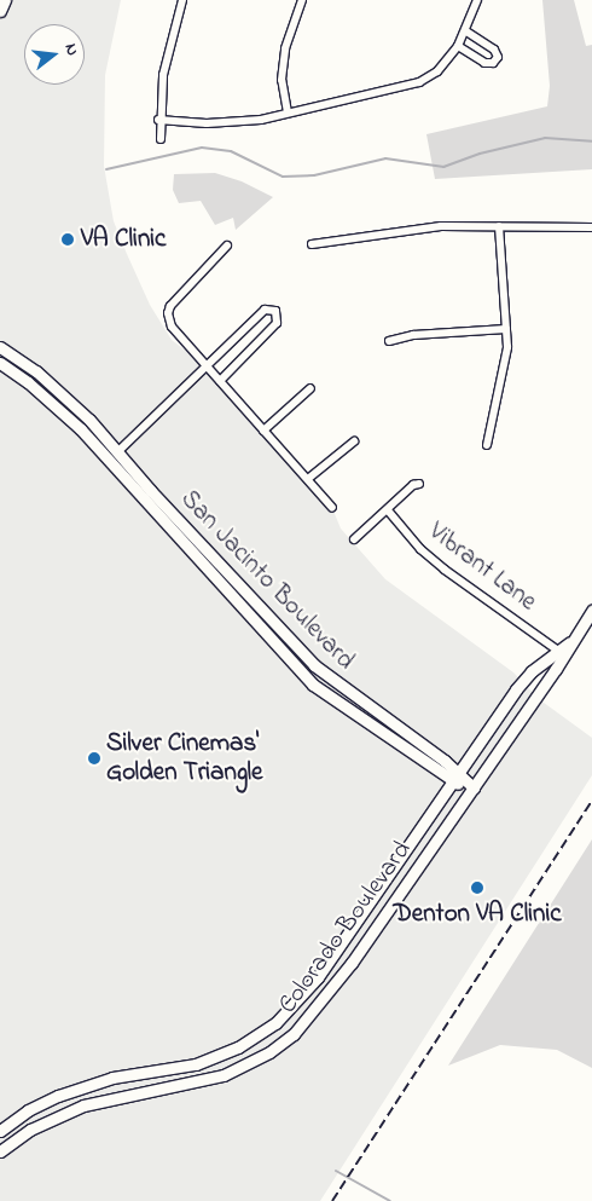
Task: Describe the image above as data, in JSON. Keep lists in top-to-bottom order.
{
  "streets": {
    "main road": ["San Jacinto Boulevard", "Colorado Boulevard"],
    "street": ["Vibrant Lane"]
  },
  "crossings": [
    ["Vibrant Lane", "Colorado Boulevard"],
    ["San Jacinto Boulevard", "Colorado Boulevard"]
  ],
  "places": ["VA Clinic", "Silver Cinemas' Golden Triangle", "Denton VA Clinic"],
  "north": "right"
}
